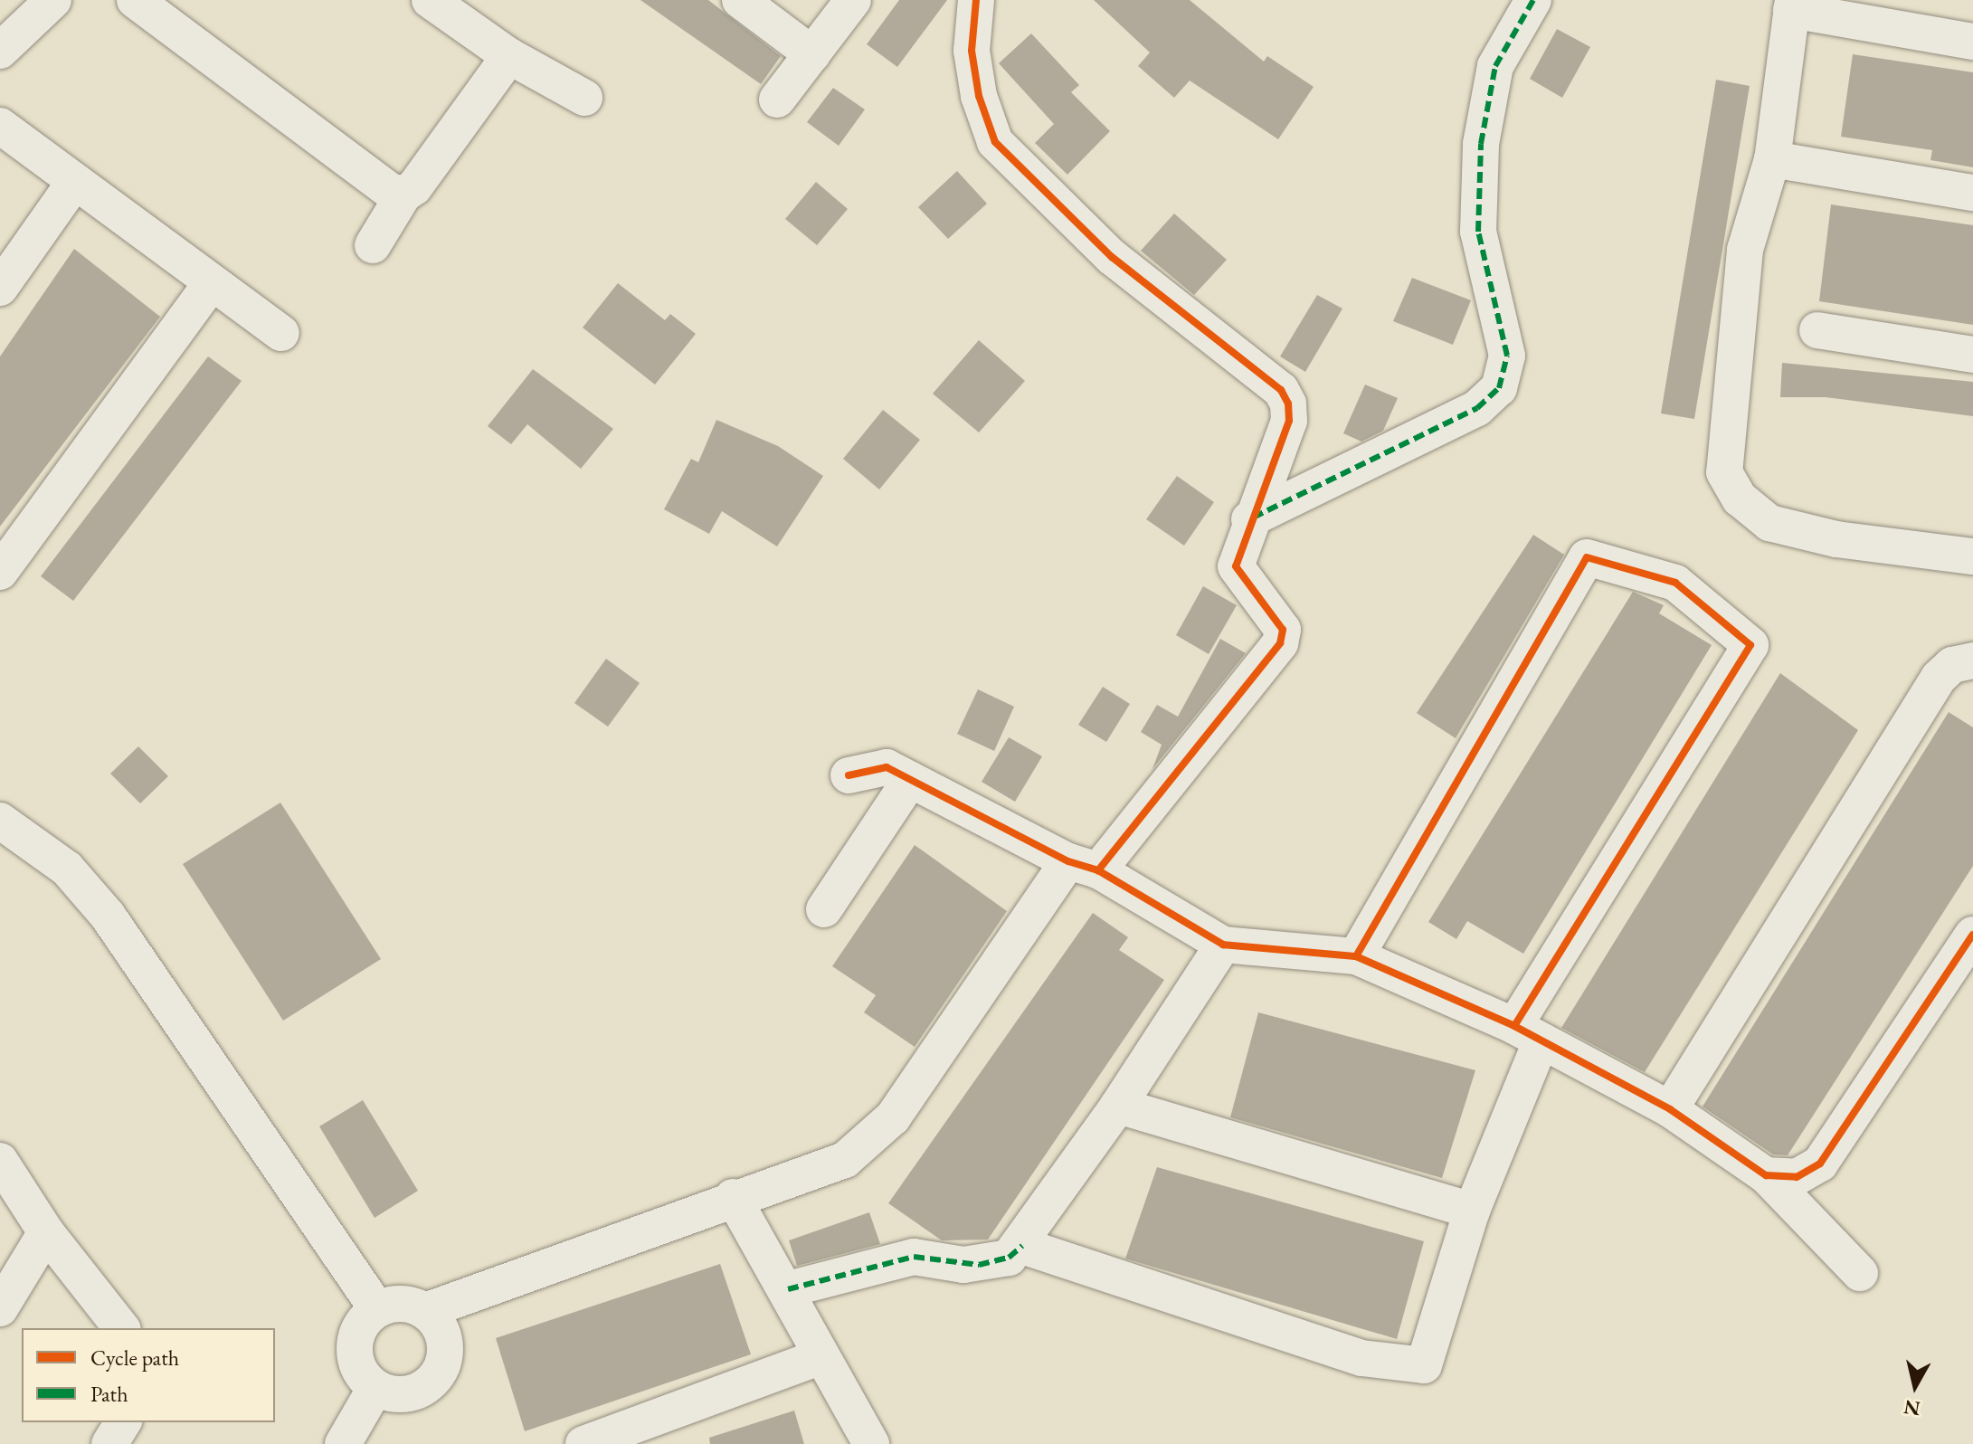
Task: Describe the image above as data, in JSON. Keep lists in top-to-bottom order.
{
  "legend": ["Cycle path", "Path"],
  "north": "bottom"
}
